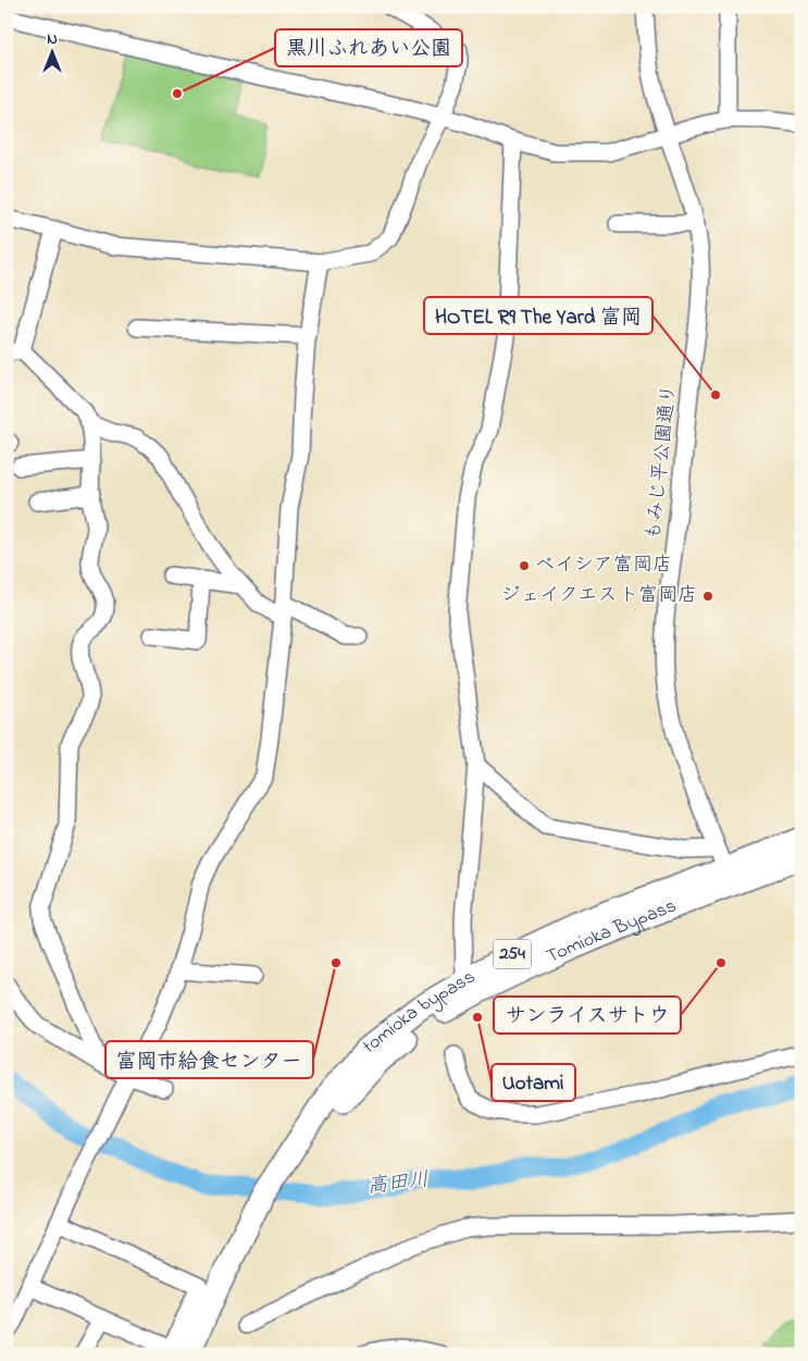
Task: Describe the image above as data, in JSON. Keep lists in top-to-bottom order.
{
  "streets": {
    "highway": ["Tomioka Bypass", "254", "tomioka bypass"],
    "street": ["もみじ平公園通り"]
  },
  "crossings": [
    ["もみじ平公園通り", "Tomioka Bypass"],
    ["もみじ平公園通り", "tomioka bypass"],
    ["Tomioka Bypass", "tomioka bypass"]
  ],
  "water": ["高田川"],
  "places": [
    "黒川ふれあい公園",
    "HOTEL R9 The Yard 富岡",
    "ベイシア富岡店",
    "ジェイクエスト富岡店",
    "富岡市給食センター",
    "サンライスサトウ",
    "Uotami"
  ],
  "north": "top"
}
